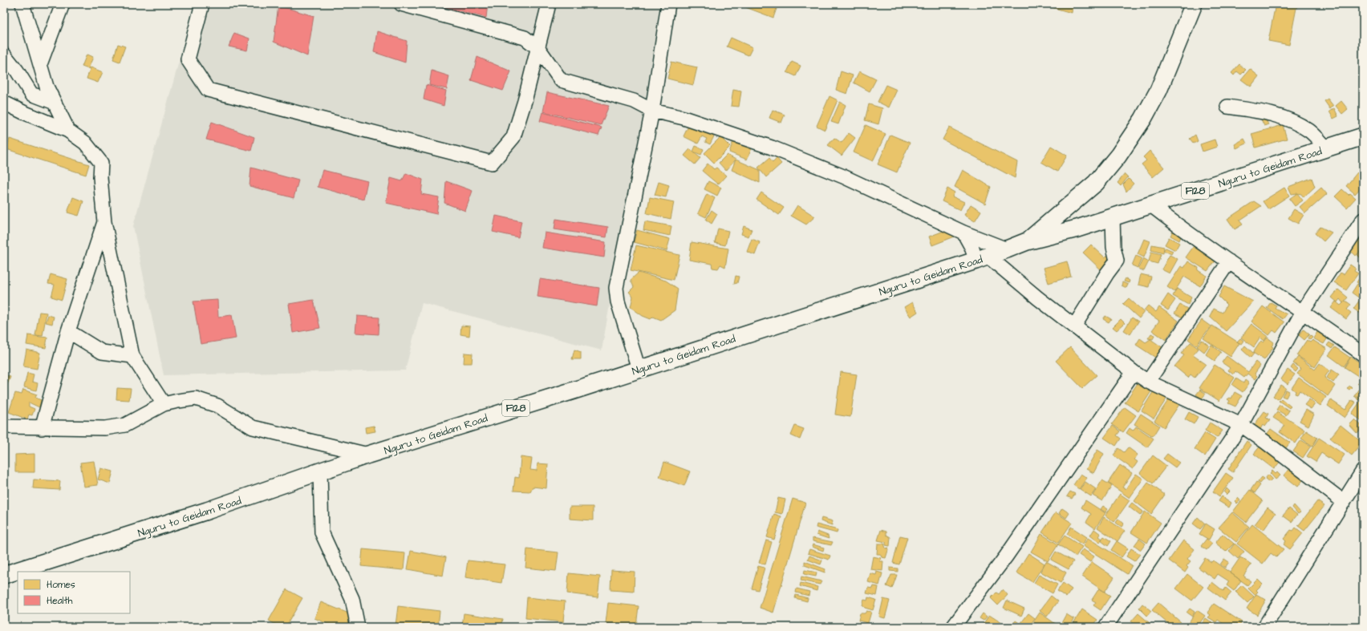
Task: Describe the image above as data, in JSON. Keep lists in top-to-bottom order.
{
  "streets": {
    "main road": ["Nguru to Geidam Road", "F128"]
  },
  "legend": ["Homes", "Health"]
}
